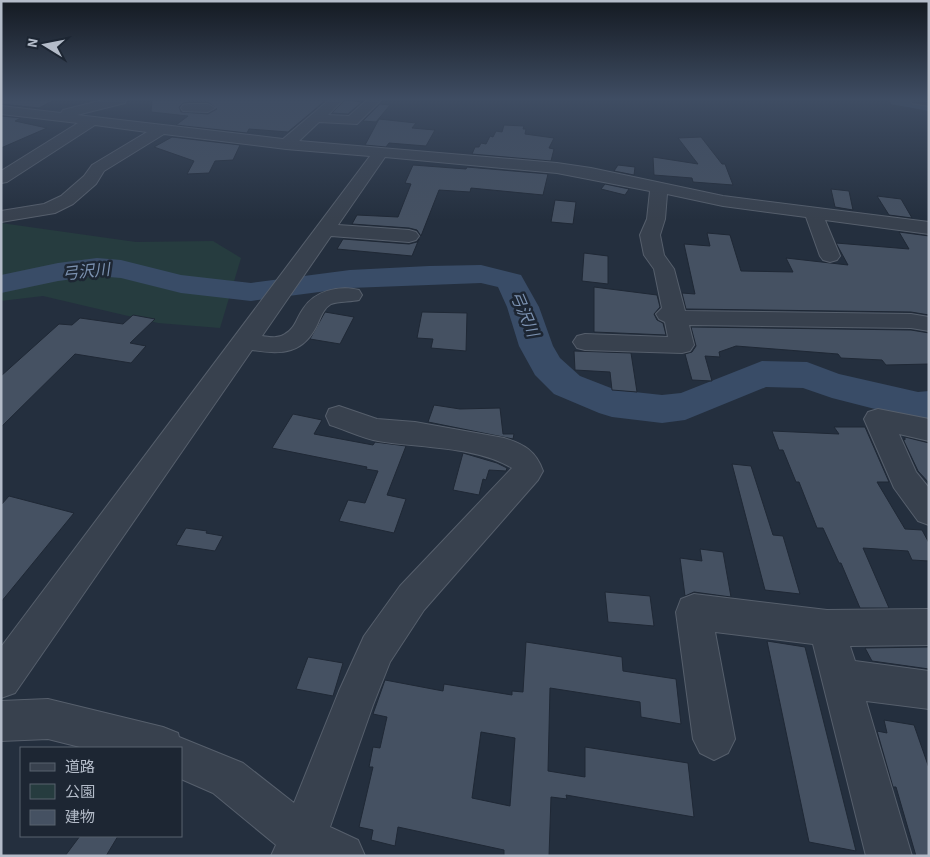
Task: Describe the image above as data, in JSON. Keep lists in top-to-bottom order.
{
  "water": ["弓沢川"],
  "legend": ["道路", "公園", "建物"],
  "north": "left"
}
